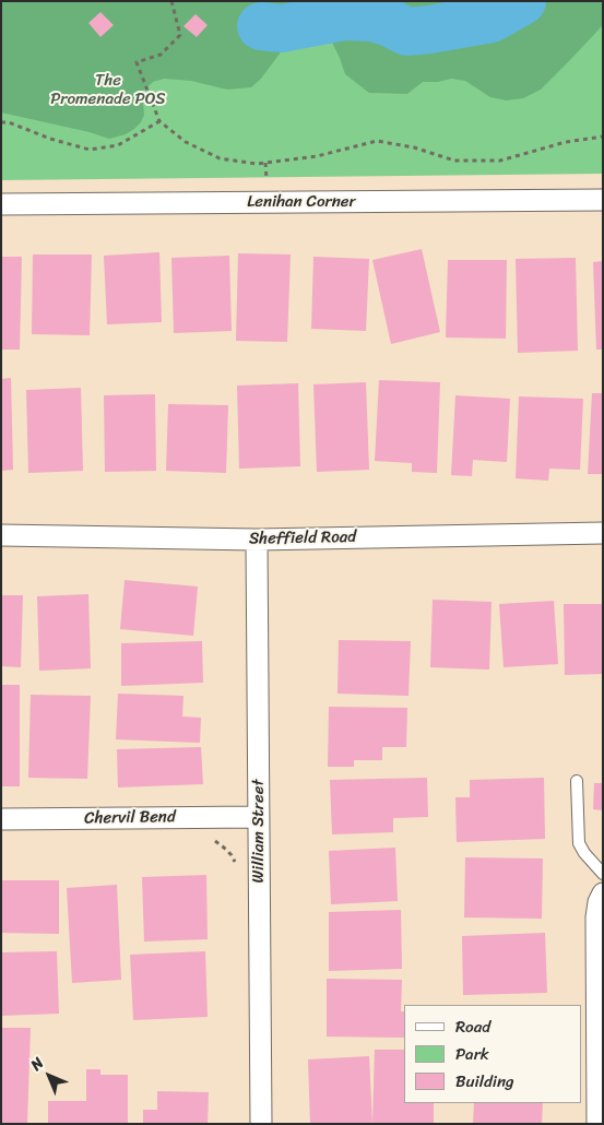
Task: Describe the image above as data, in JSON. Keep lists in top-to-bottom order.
{
  "streets": {
    "street": [
      "Lenihan Corner",
      "Sheffield Road",
      "Chervil Bend",
      "William Street"
    ]
  },
  "crossings": [
    ["Sheffield Road", "William Street"],
    ["Chervil Bend", "William Street"]
  ],
  "parks": ["The Promenade POS"],
  "legend": ["Road", "Park", "Building"],
  "north": "top left"
}
